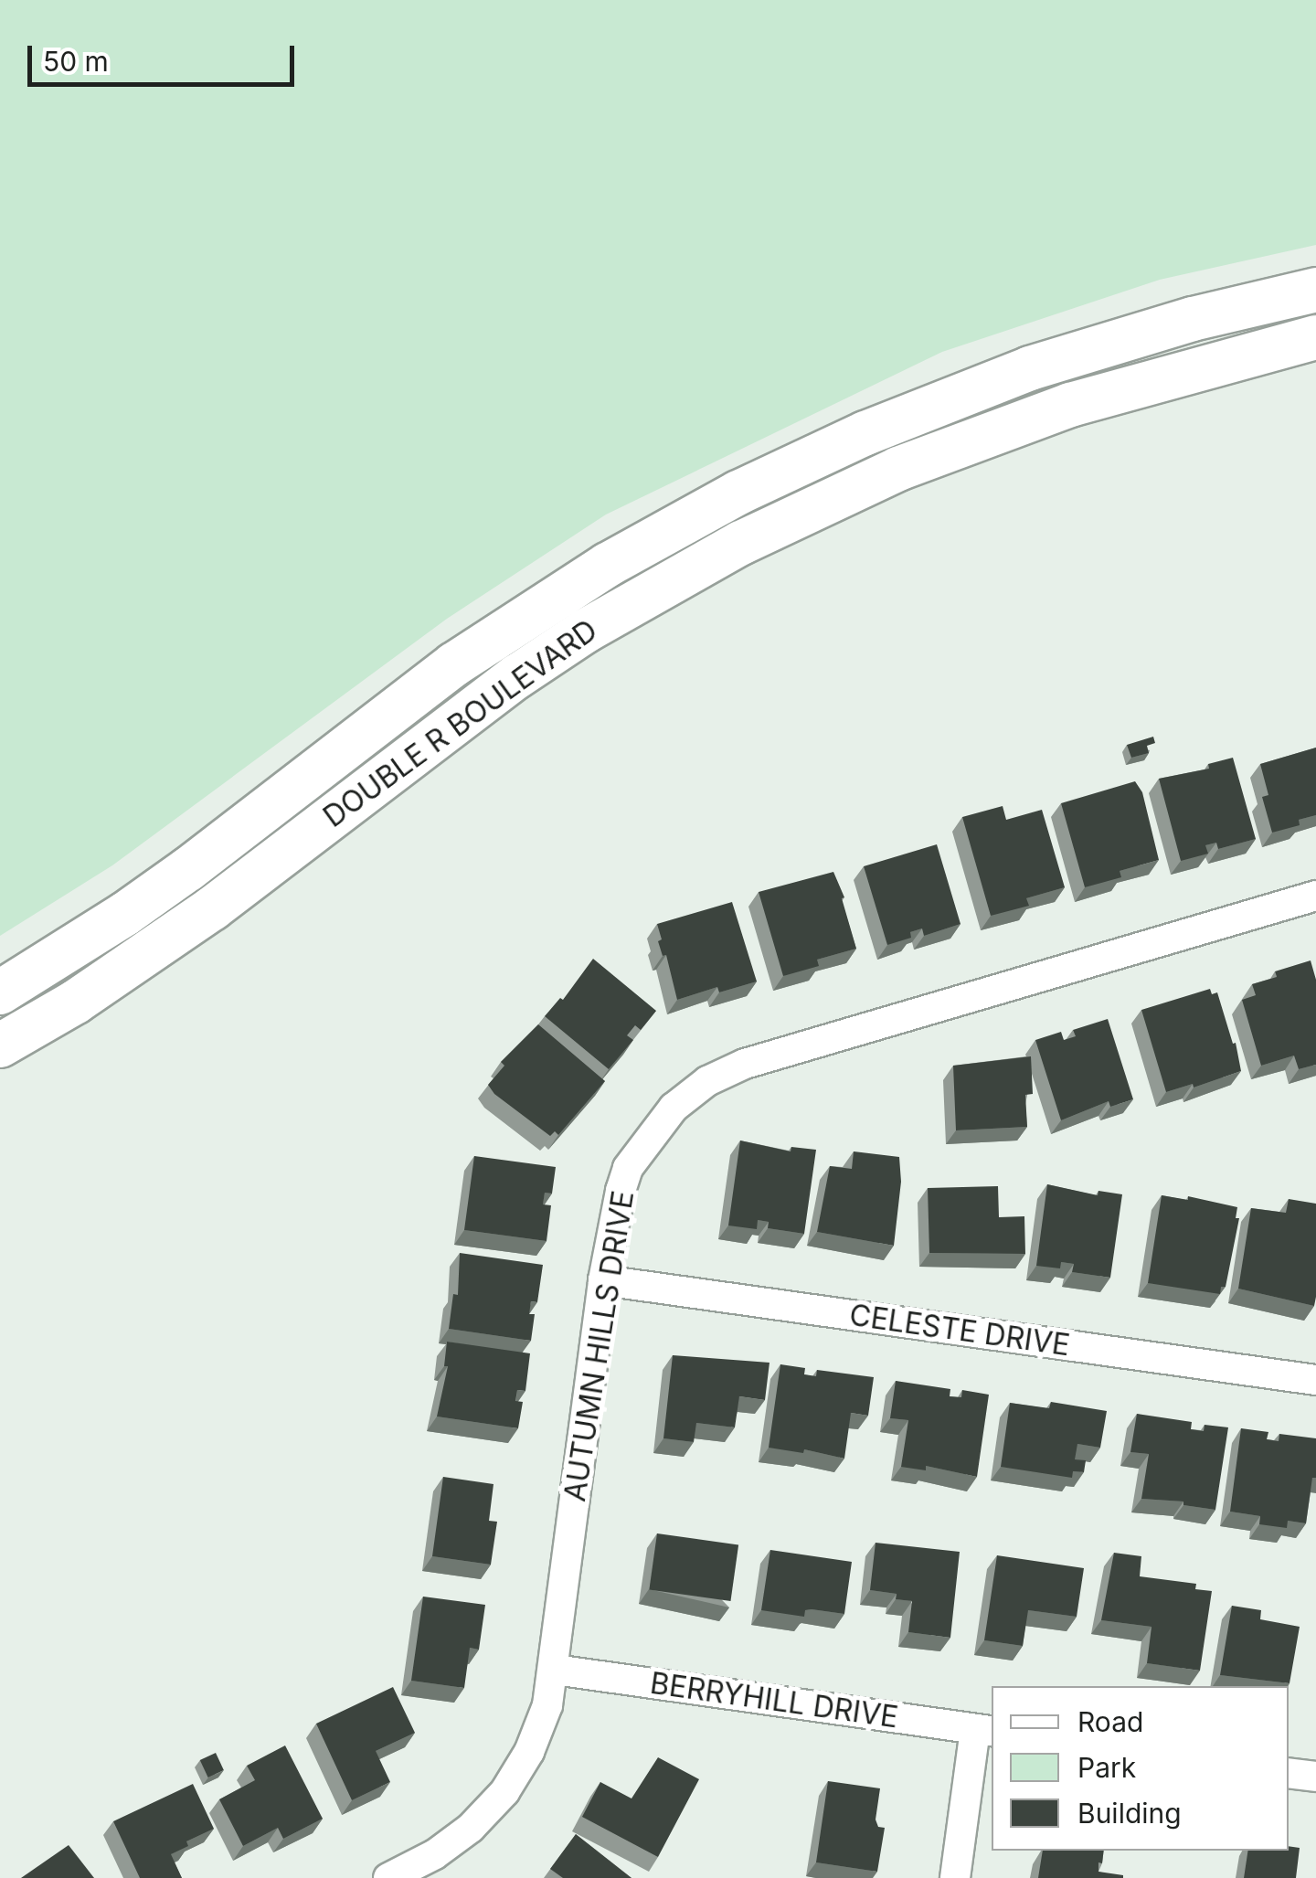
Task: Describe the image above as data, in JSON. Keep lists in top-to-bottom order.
{
  "streets": {
    "main road": ["DOUBLE R BOULEVARD"],
    "street": ["CELESTE DRIVE", "AUTUMN HILLS DRIVE", "BERRYHILL DRIVE"]
  },
  "crossings": [
    ["CELESTE DRIVE", "AUTUMN HILLS DRIVE"],
    ["AUTUMN HILLS DRIVE", "BERRYHILL DRIVE"]
  ],
  "legend": ["Road", "Park", "Building"],
  "scale_bar": "50 m"
}
